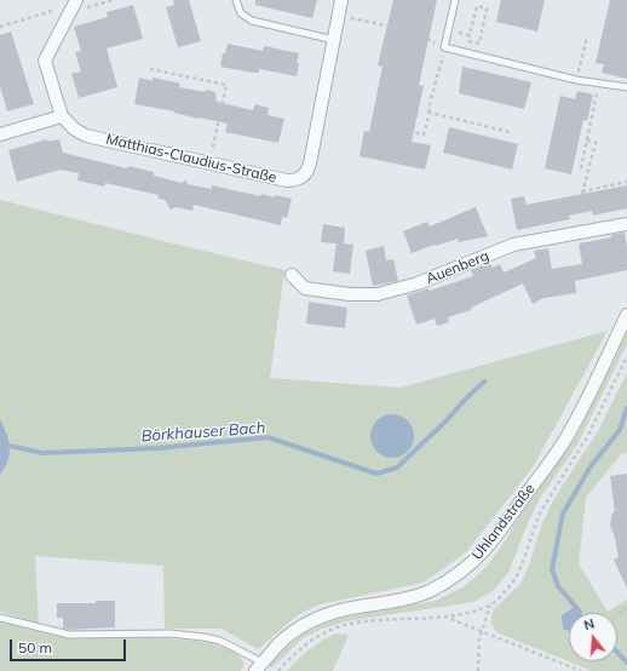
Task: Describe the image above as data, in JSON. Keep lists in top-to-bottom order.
{
  "streets": {
    "street": ["Matthias-Claudius-Straße", "Auenberg", "Uhlandstraße"]
  },
  "water": ["Börkhauser Bach"],
  "scale_bar": "50 m",
  "north": "top"
}
